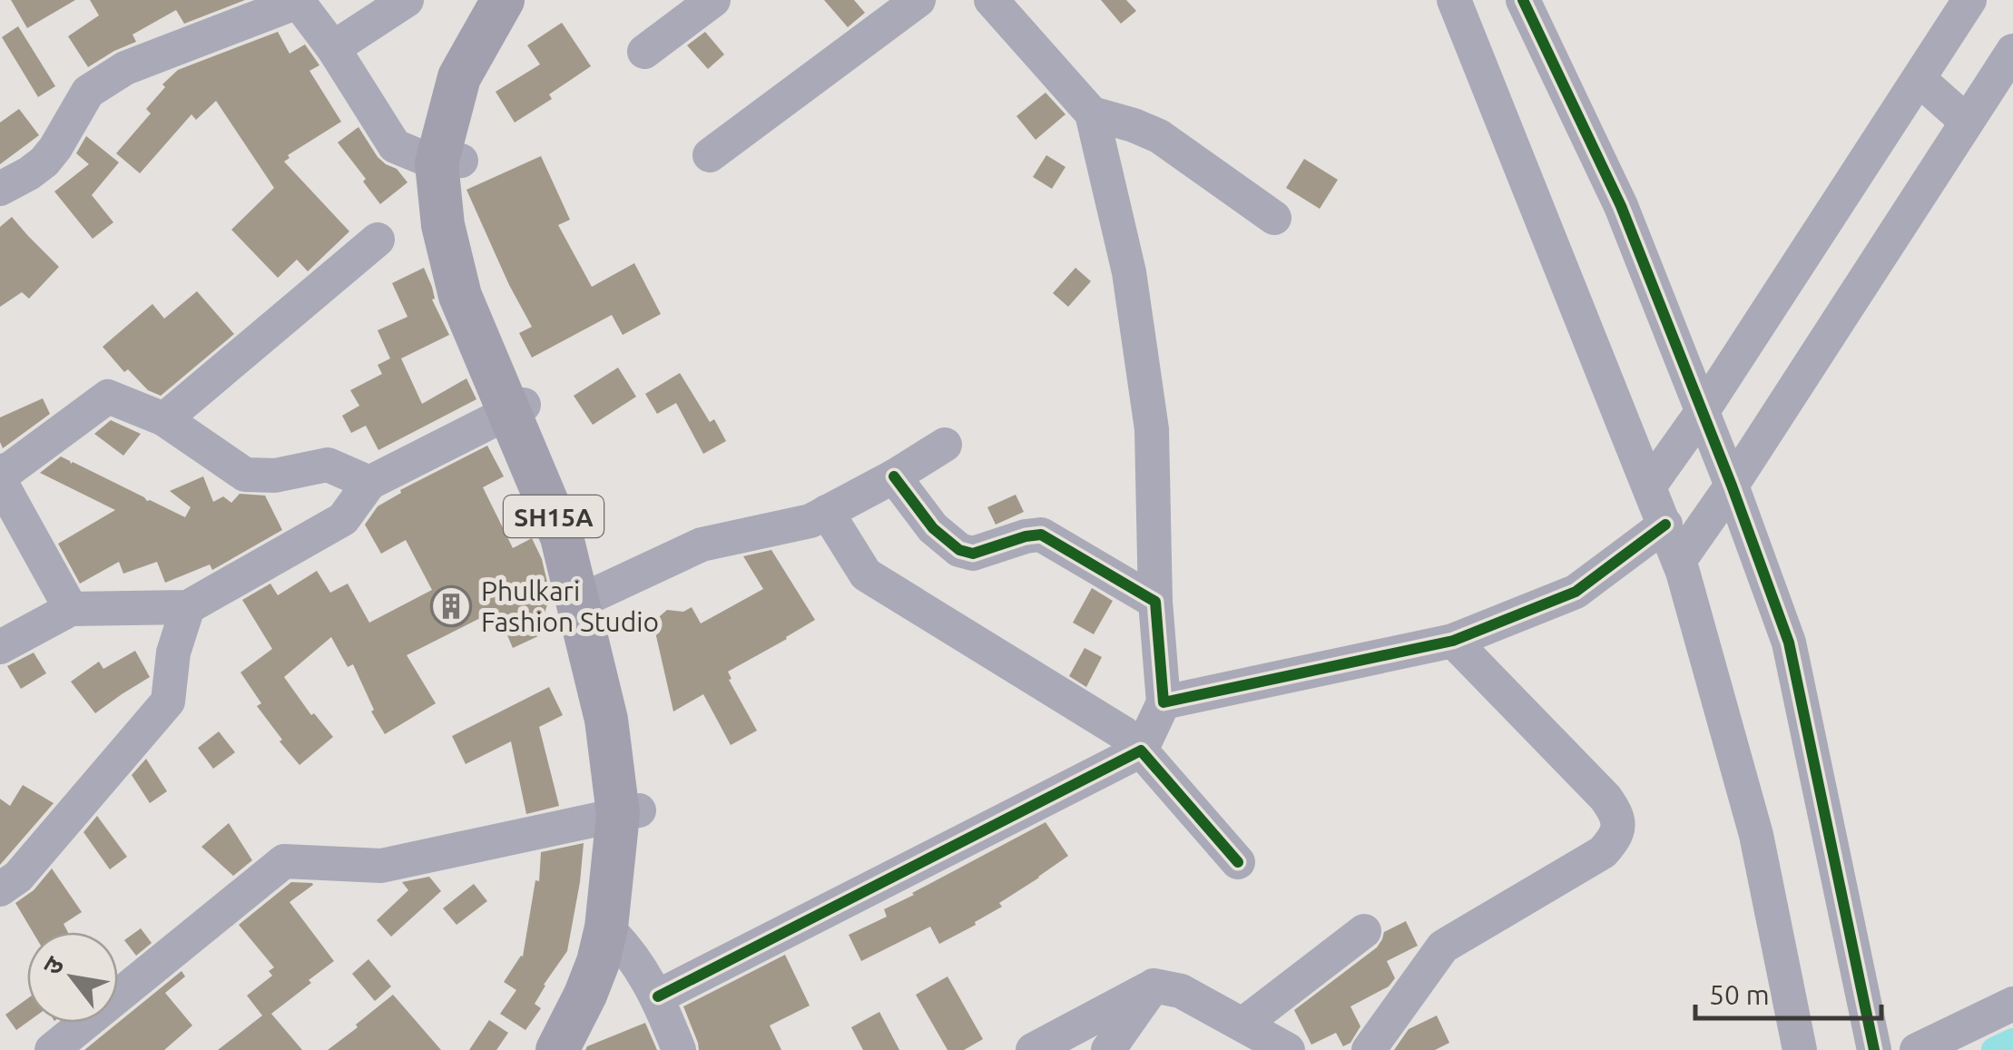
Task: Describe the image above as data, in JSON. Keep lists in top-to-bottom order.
{
  "streets": {
    "main road": ["SH15A"]
  },
  "places": {
    "building": ["Phulkari Fashion Studio"]
  },
  "scale_bar": "50 m",
  "north": "top left"
}
